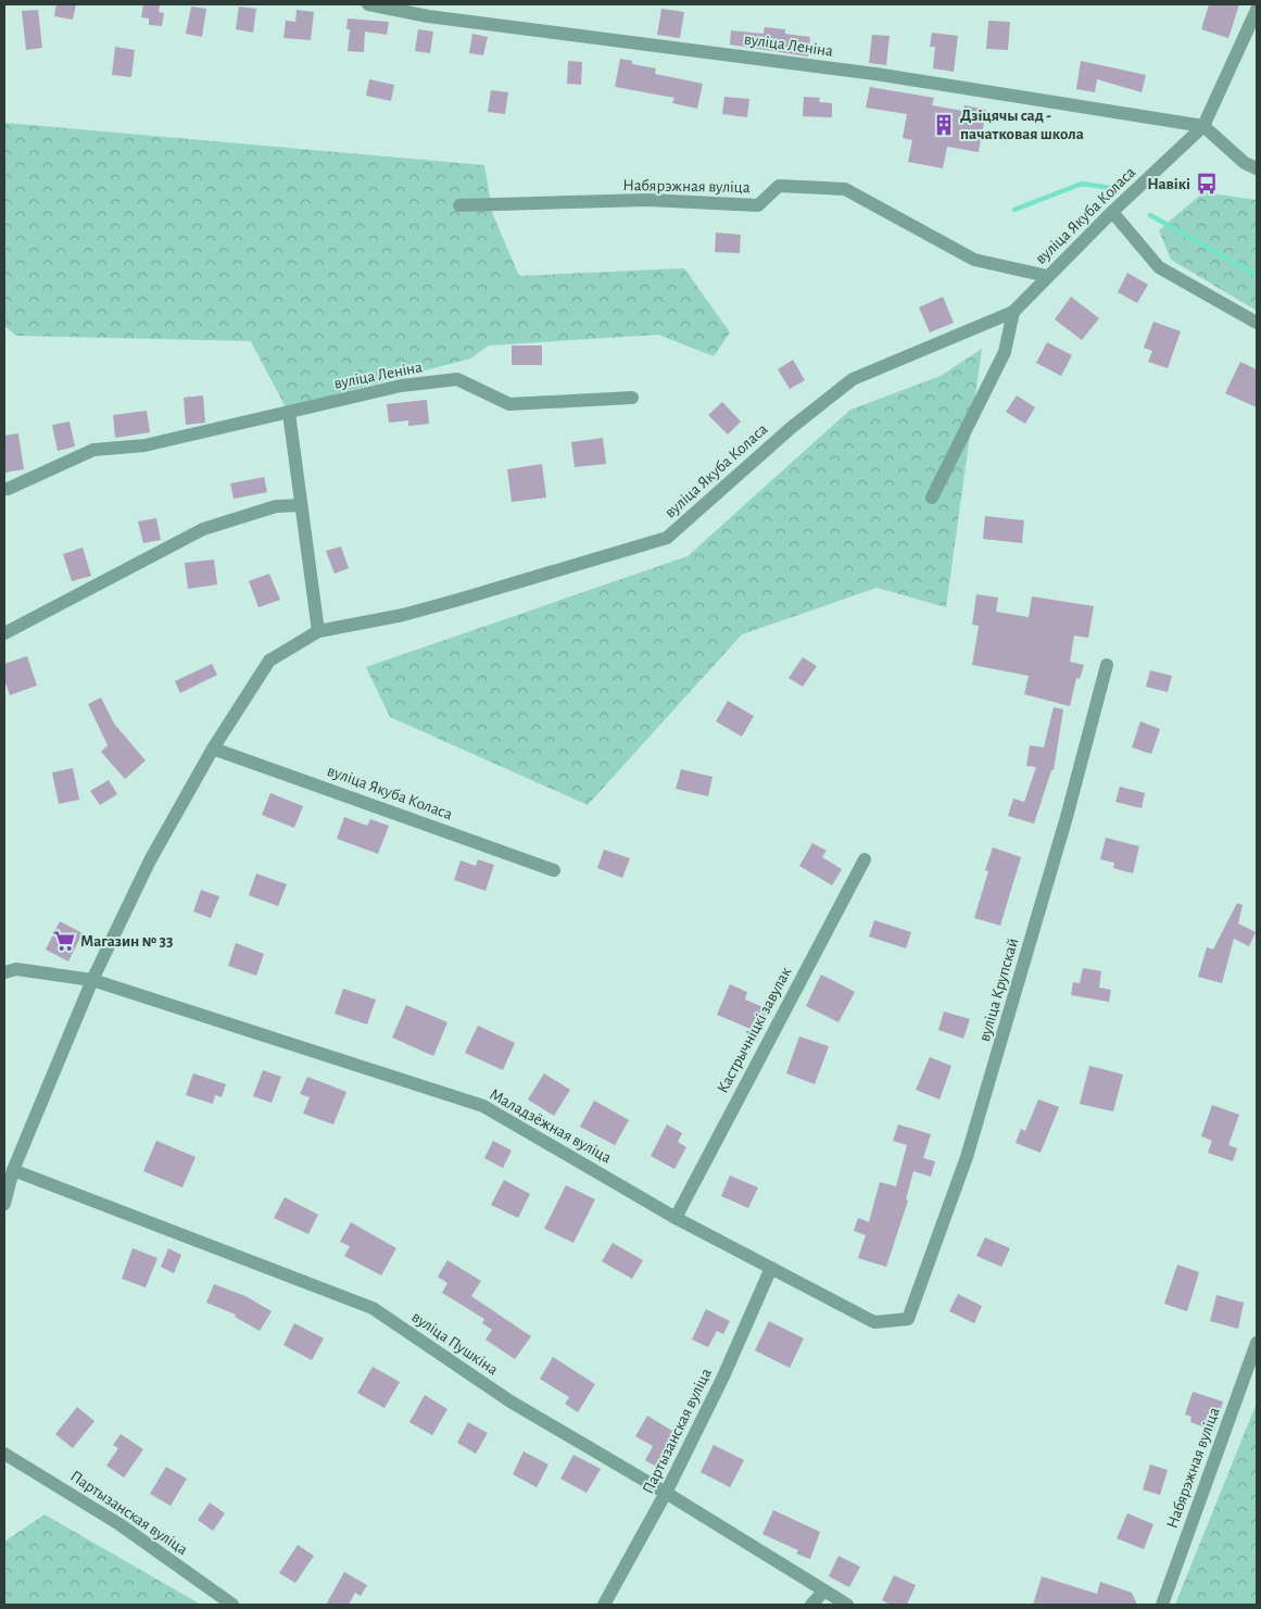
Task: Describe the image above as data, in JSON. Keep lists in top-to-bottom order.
{
  "streets": {
    "street": [
      "вуліца Леніна",
      "Набярэжная вуліца",
      "вуліца Якуба Коласа",
      "вуліца Крупскай",
      "Кастрычніцкі завулак",
      "Маладзёжная вуліца",
      "вуліца Пушкіна",
      "Партызанская вуліца"
    ]
  },
  "crossings": [
    ["вуліца Леніна", "вуліца Якуба Коласа"],
    ["Набярэжная вуліца", "вуліца Якуба Коласа"],
    ["вуліца Якуба Коласа", "Маладзёжная вуліца"],
    ["вуліца Якуба Коласа", "вуліца Пушкіна"],
    ["вуліца Крупскай", "Маладзёжная вуліца"],
    ["Кастрычніцкі завулак", "Маладзёжная вуліца"],
    ["Маладзёжная вуліца", "Партызанская вуліца"],
    ["вуліца Пушкіна", "Партызанская вуліца"]
  ],
  "places": {
    "building": ["Дзіцячы сад - пачатковая школа"],
    "bus stop": ["Навікі"],
    "supermarket": ["Магазин № 33"]
  }
}
